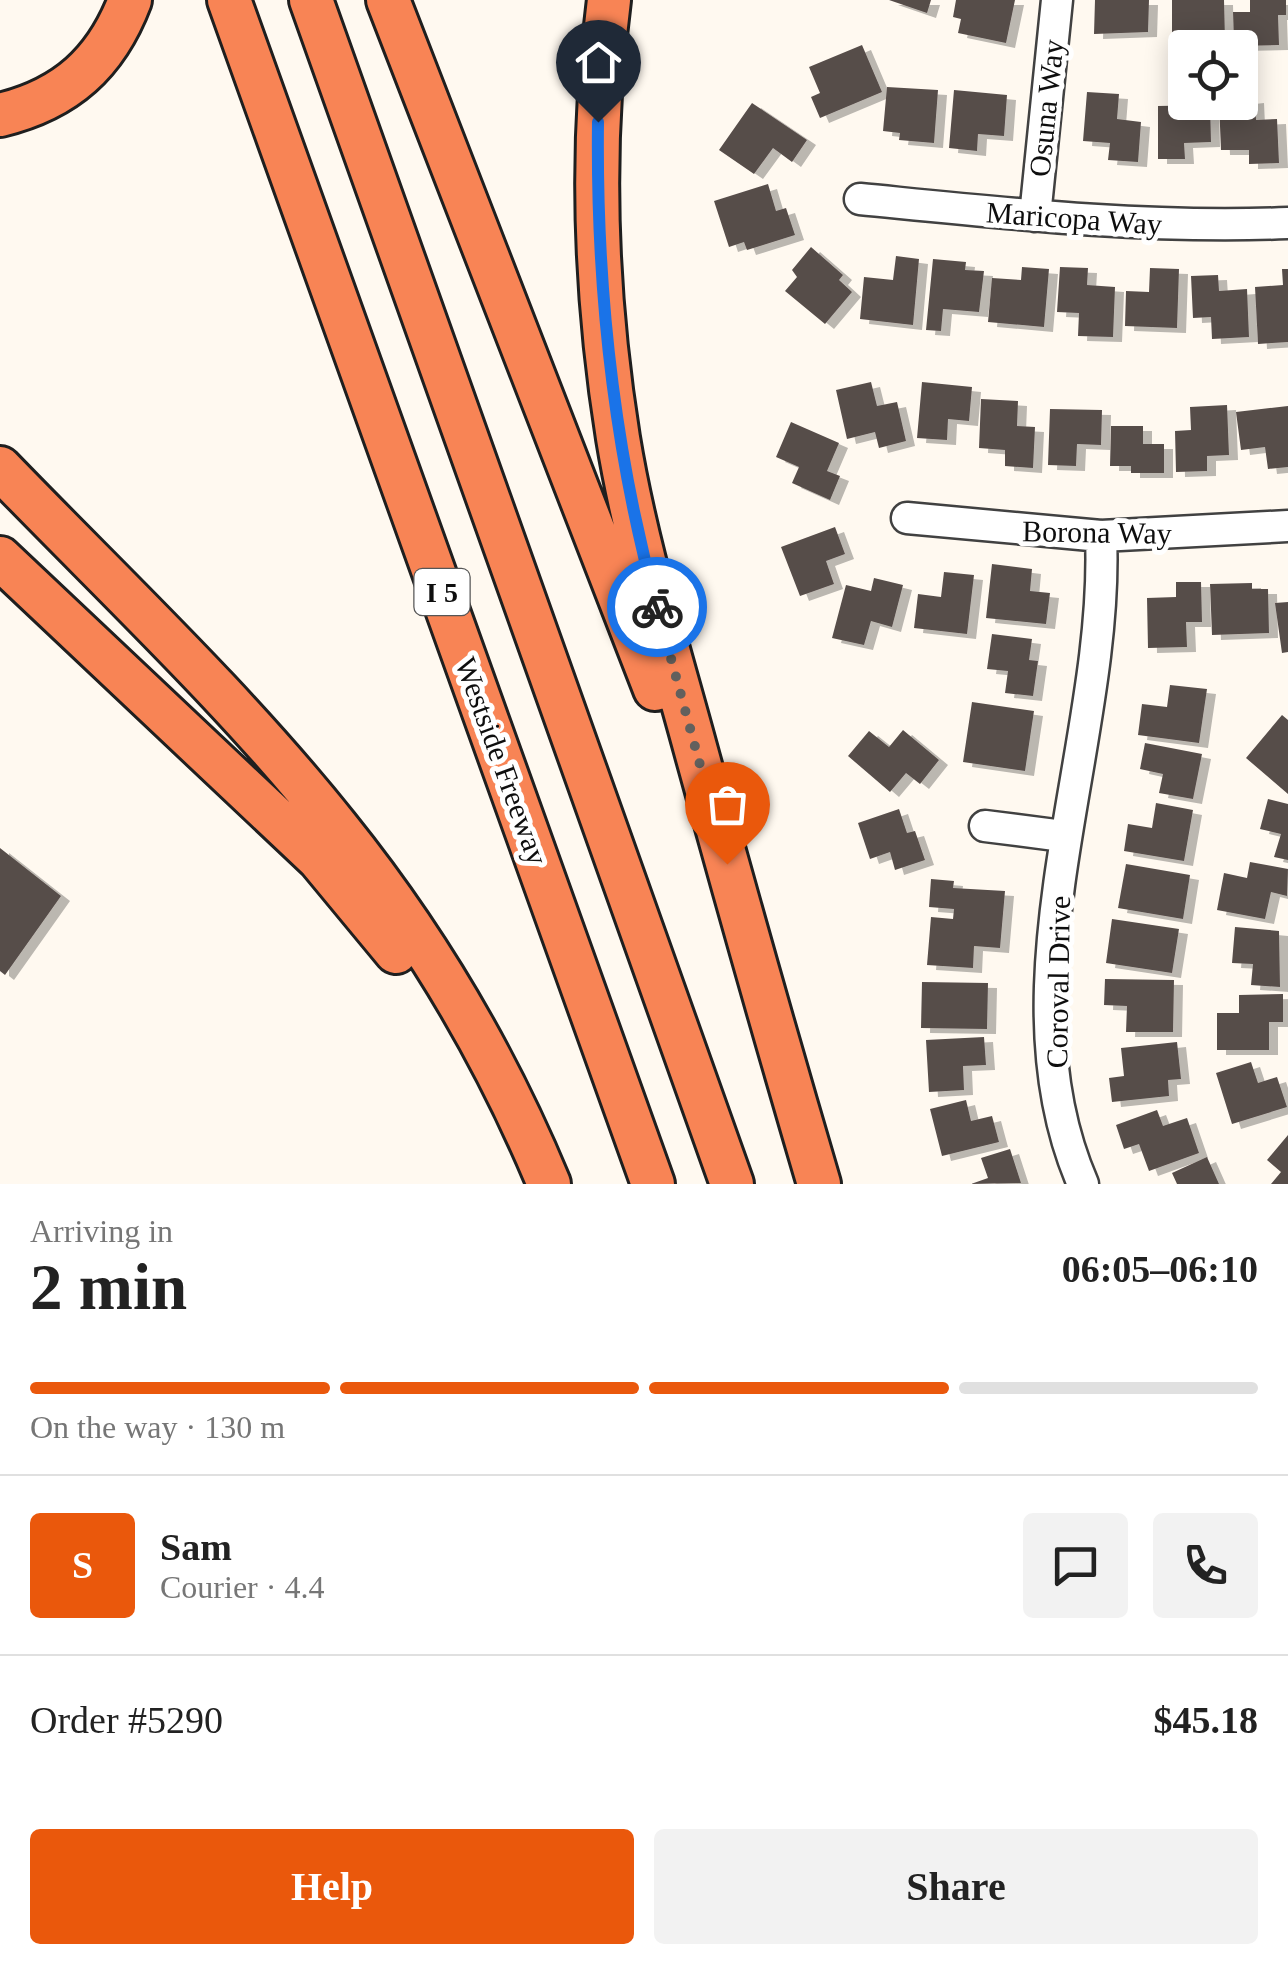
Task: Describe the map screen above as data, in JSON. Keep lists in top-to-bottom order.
{
  "streets": {
    "highway": ["I 5", "Westside Freeway"],
    "street": [
      "Osuna Way",
      "Maricopa Way",
      "Borona Way",
      "Coroval Drive"
    ]
  },
  "crossings": [
    ["Osuna Way", "Maricopa Way"],
    ["Borona Way", "Coroval Drive"]
  ],
  "page": {
    "heading": ["2 min", "Arriving in", "06:05–06:10"],
    "panel": [
      "Sam",
      "Courier · 4.4",
      "Order #5290",
      "$45.18"
    ],
    "bar": "On the way · 130 m",
    "round": "S",
    "buttons": ["Help", "Share"]
  }
}
